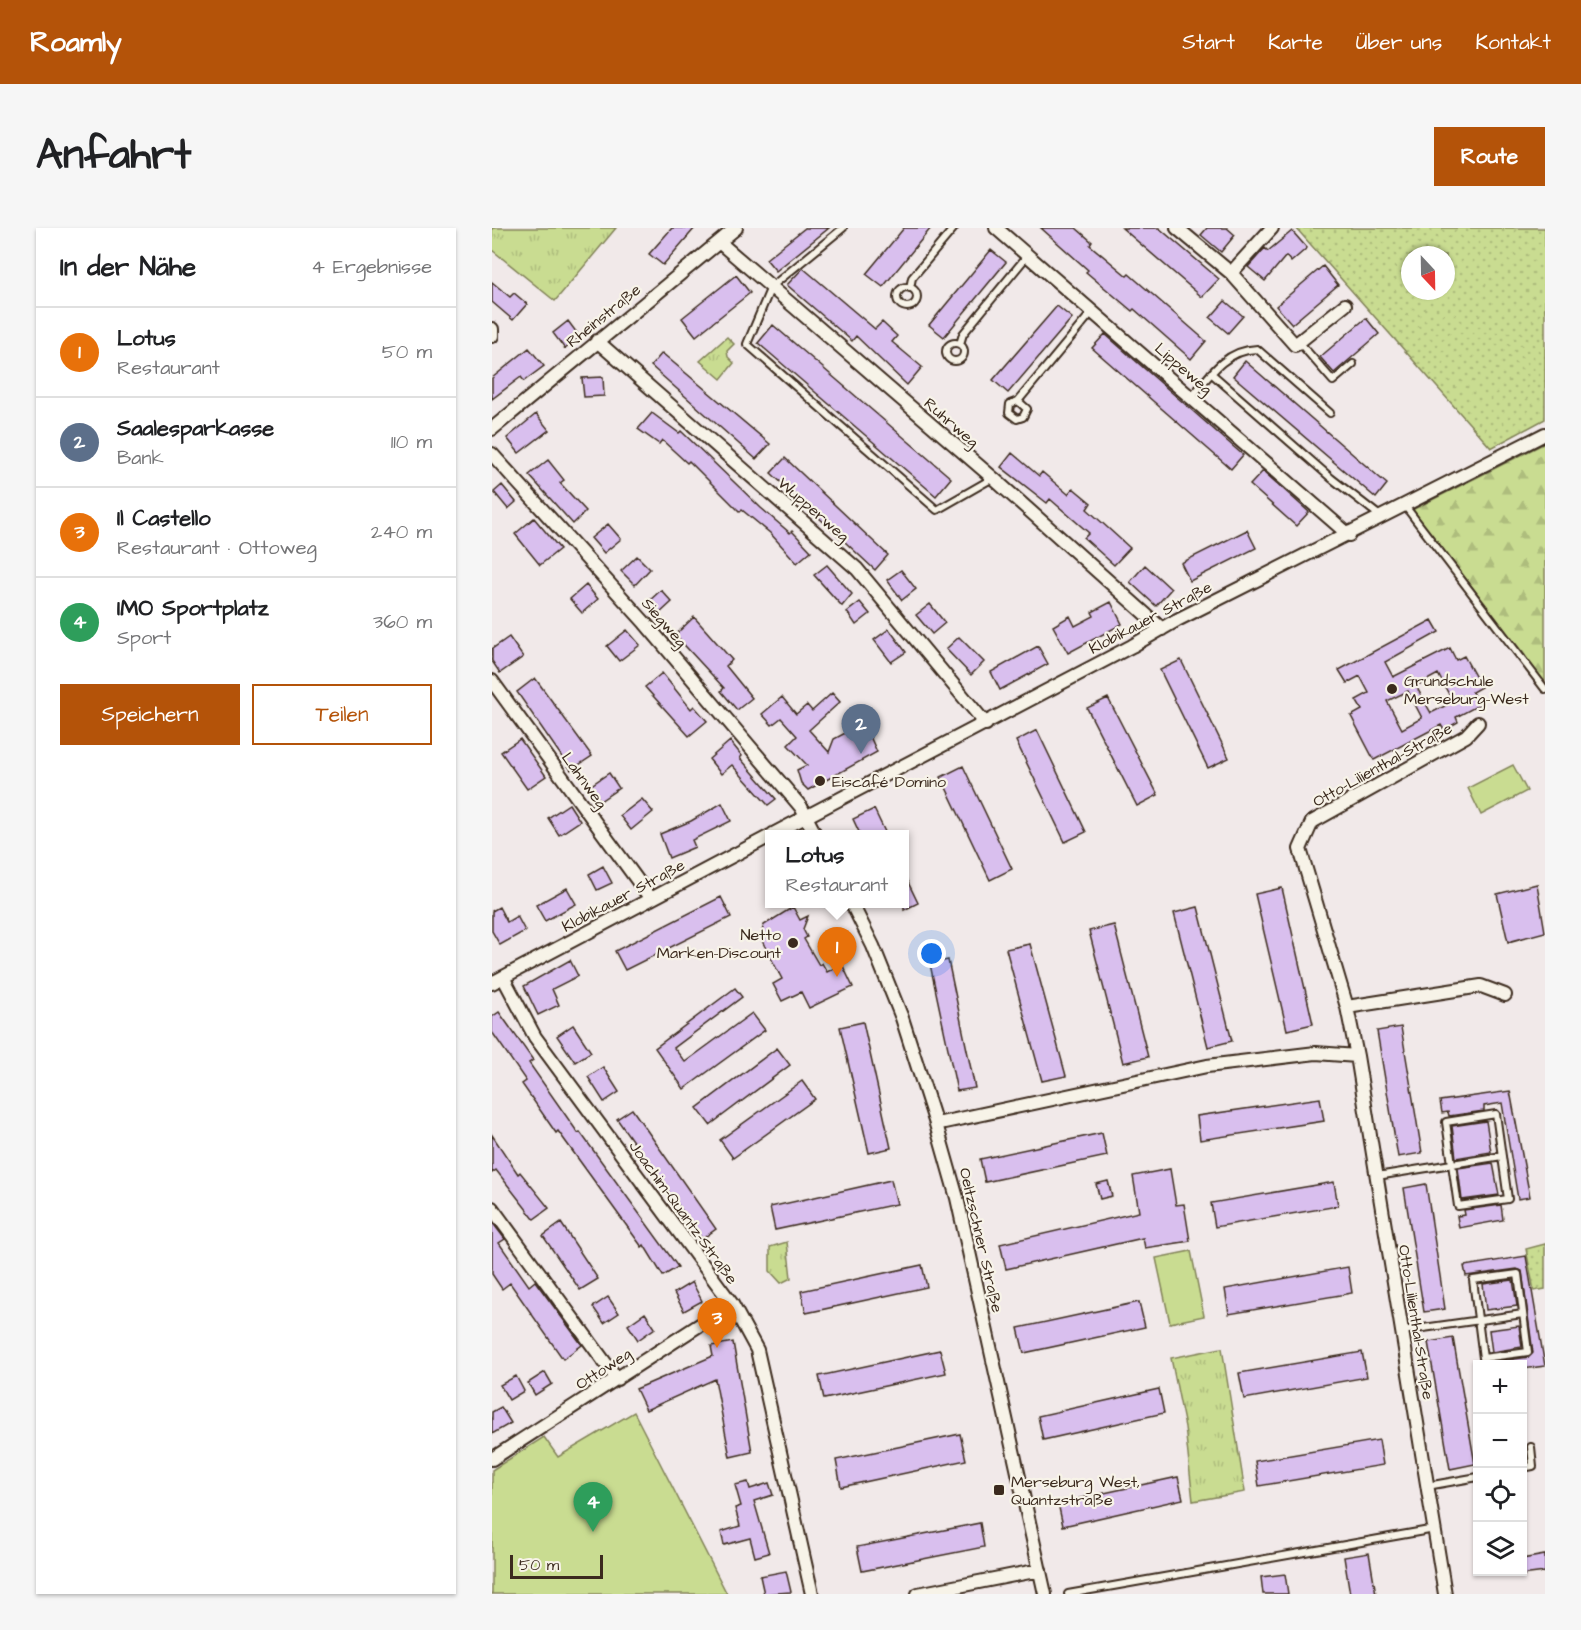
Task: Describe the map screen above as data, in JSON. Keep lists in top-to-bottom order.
{
  "streets": {
    "street": [
      "Rheinstraße",
      "Lippeweg",
      "Ruhrweg",
      "Wupperweg",
      "Klobikauer Straße",
      "Siegweg",
      "Otto-Lilienthal-Straße",
      "Lahnweg",
      "Joachim-Quantz-Straße",
      "Oeltzschner Straße",
      "Ottoweg"
    ]
  },
  "crossings": [
    ["Rheinstraße", "Ruhrweg"],
    ["Rheinstraße", "Wupperweg"],
    ["Lippeweg", "Klobikauer Straße"],
    ["Ruhrweg", "Klobikauer Straße"],
    ["Wupperweg", "Klobikauer Straße"],
    ["Klobikauer Straße", "Siegweg"],
    ["Klobikauer Straße", "Lahnweg"],
    ["Klobikauer Straße", "Joachim-Quantz-Straße"],
    ["Joachim-Quantz-Straße", "Ottoweg"]
  ],
  "places": {
    "other": ["Grundschule Merseburg-West", "Eiscafé Domino", "Netto Marken-Discount"],
    "transit": ["Merseburg West, Quantzstraße"]
  },
  "scale_bar": "50 m",
  "north": "bottom",
  "page": {
    "header": "Roamly",
    "nav": [
      "Start",
      "Karte",
      "Über uns",
      "Kontakt"
    ],
    "title": "Anfahrt",
    "buttons": [
      "Route",
      ["Speichern", "Teilen"]
    ],
    "heading": ["In der Nähe", "4 Ergebnisse"],
    "list": [
      {
        "mark": "1",
        "name": "Lotus",
        "note": "Restaurant",
        "value": "50 m"
      },
      {
        "mark": "2",
        "name": "Saalesparkasse",
        "note": "Bank",
        "value": "110 m"
      },
      {
        "mark": "3",
        "name": "Il Castello",
        "note": "Restaurant · Ottoweg",
        "value": "240 m"
      },
      {
        "mark": "4",
        "name": "IMO Sportplatz",
        "note": "Sport",
        "value": "360 m"
      }
    ],
    "pins": [
      "2",
      "1",
      "3",
      "4"
    ],
    "popup": ["Lotus", "Restaurant"],
    "map_buttons": ["+", "−"],
    "scale": "50 m"
  }
}
